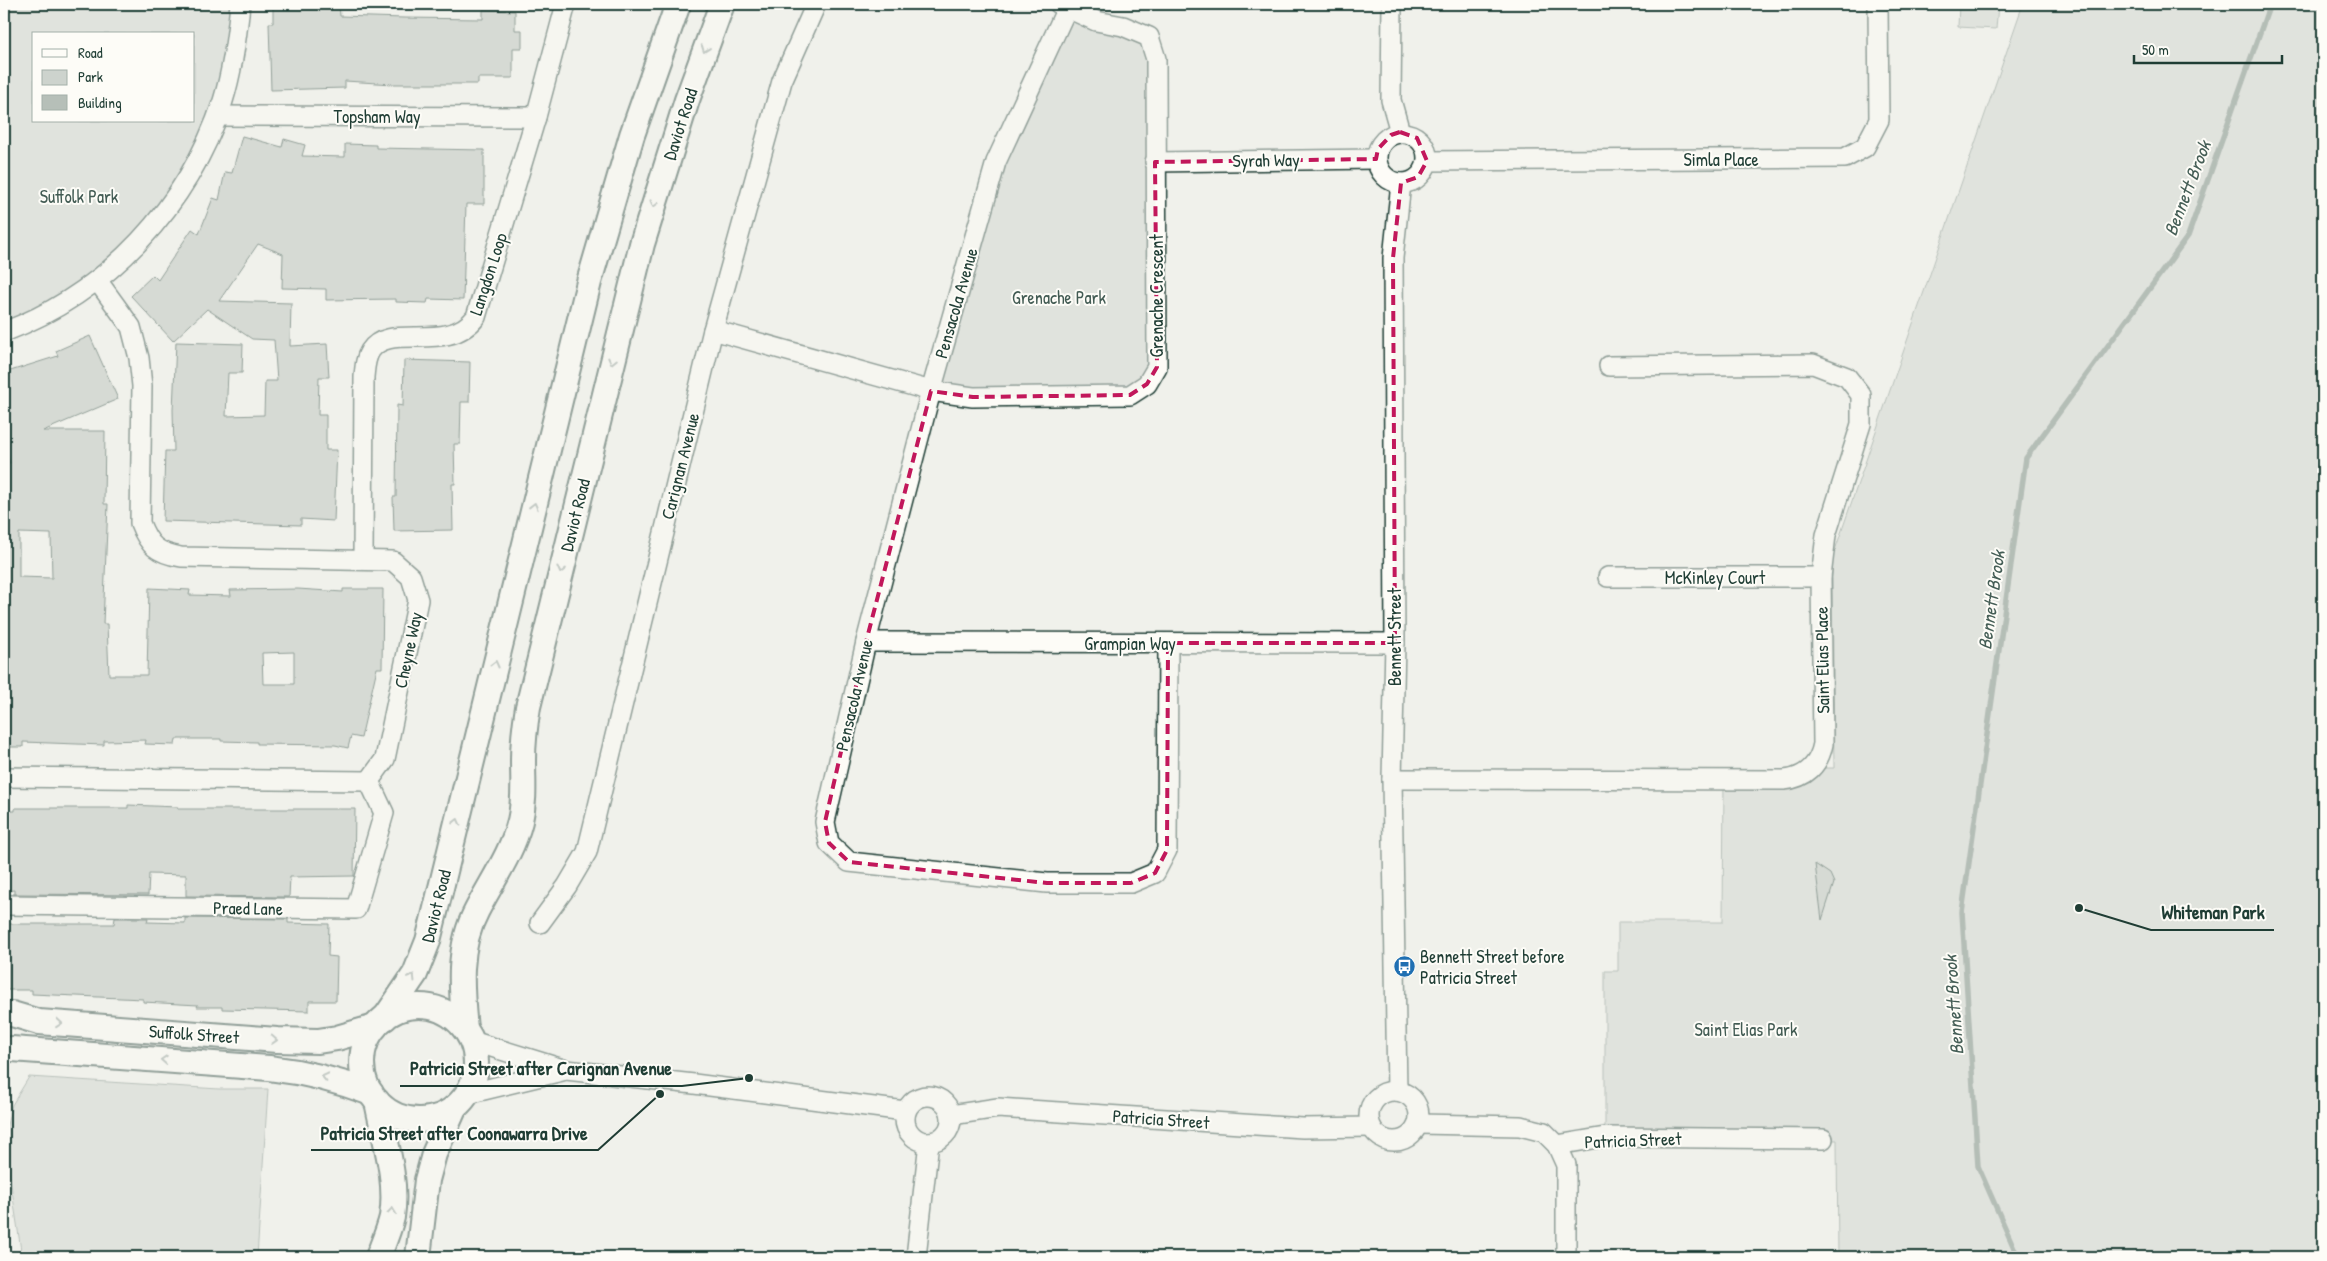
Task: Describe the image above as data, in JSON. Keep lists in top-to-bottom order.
{
  "streets": {
    "street": [
      "Topsham Way",
      "Daviot Road",
      "Simla Place",
      "Syrah Way",
      "Langdon Loop",
      "Grenache Crescent",
      "Pensacola Avenue",
      "Carignan Avenue",
      "McKinley Court",
      "Bennett Street",
      "Grampian Way",
      "Cheyne Way",
      "Saint Elias Place",
      "Praed Lane",
      "Suffolk Street",
      "Patricia Street"
    ]
  },
  "crossings": [
    ["Topsham Way", "Langdon Loop"],
    ["Daviot Road", "Suffolk Street"],
    ["Simla Place", "Syrah Way"],
    ["Simla Place", "Bennett Street"],
    ["Syrah Way", "Grenache Crescent"],
    ["Syrah Way", "Bennett Street"],
    ["Langdon Loop", "Cheyne Way"],
    ["Grenache Crescent", "Pensacola Avenue"],
    ["Grenache Crescent", "Carignan Avenue"],
    ["Pensacola Avenue", "Grampian Way"],
    ["McKinley Court", "Saint Elias Place"],
    ["Bennett Street", "Grampian Way"],
    ["Bennett Street", "Saint Elias Place"],
    ["Bennett Street", "Patricia Street"],
    ["Cheyne Way", "Praed Lane"]
  ],
  "water": ["Bennett Brook"],
  "parks": ["Suffolk Park", "Grenache Park", "Saint Elias Park"],
  "places": {
    "other": ["Whiteman Park", "Patricia Street after Carignan Avenue", "Patricia Street after Coonawarra Drive"],
    "bus stop": ["Bennett Street before Patricia Street"]
  },
  "legend": ["Road", "Park", "Building"],
  "scale_bar": "50 m"
}
